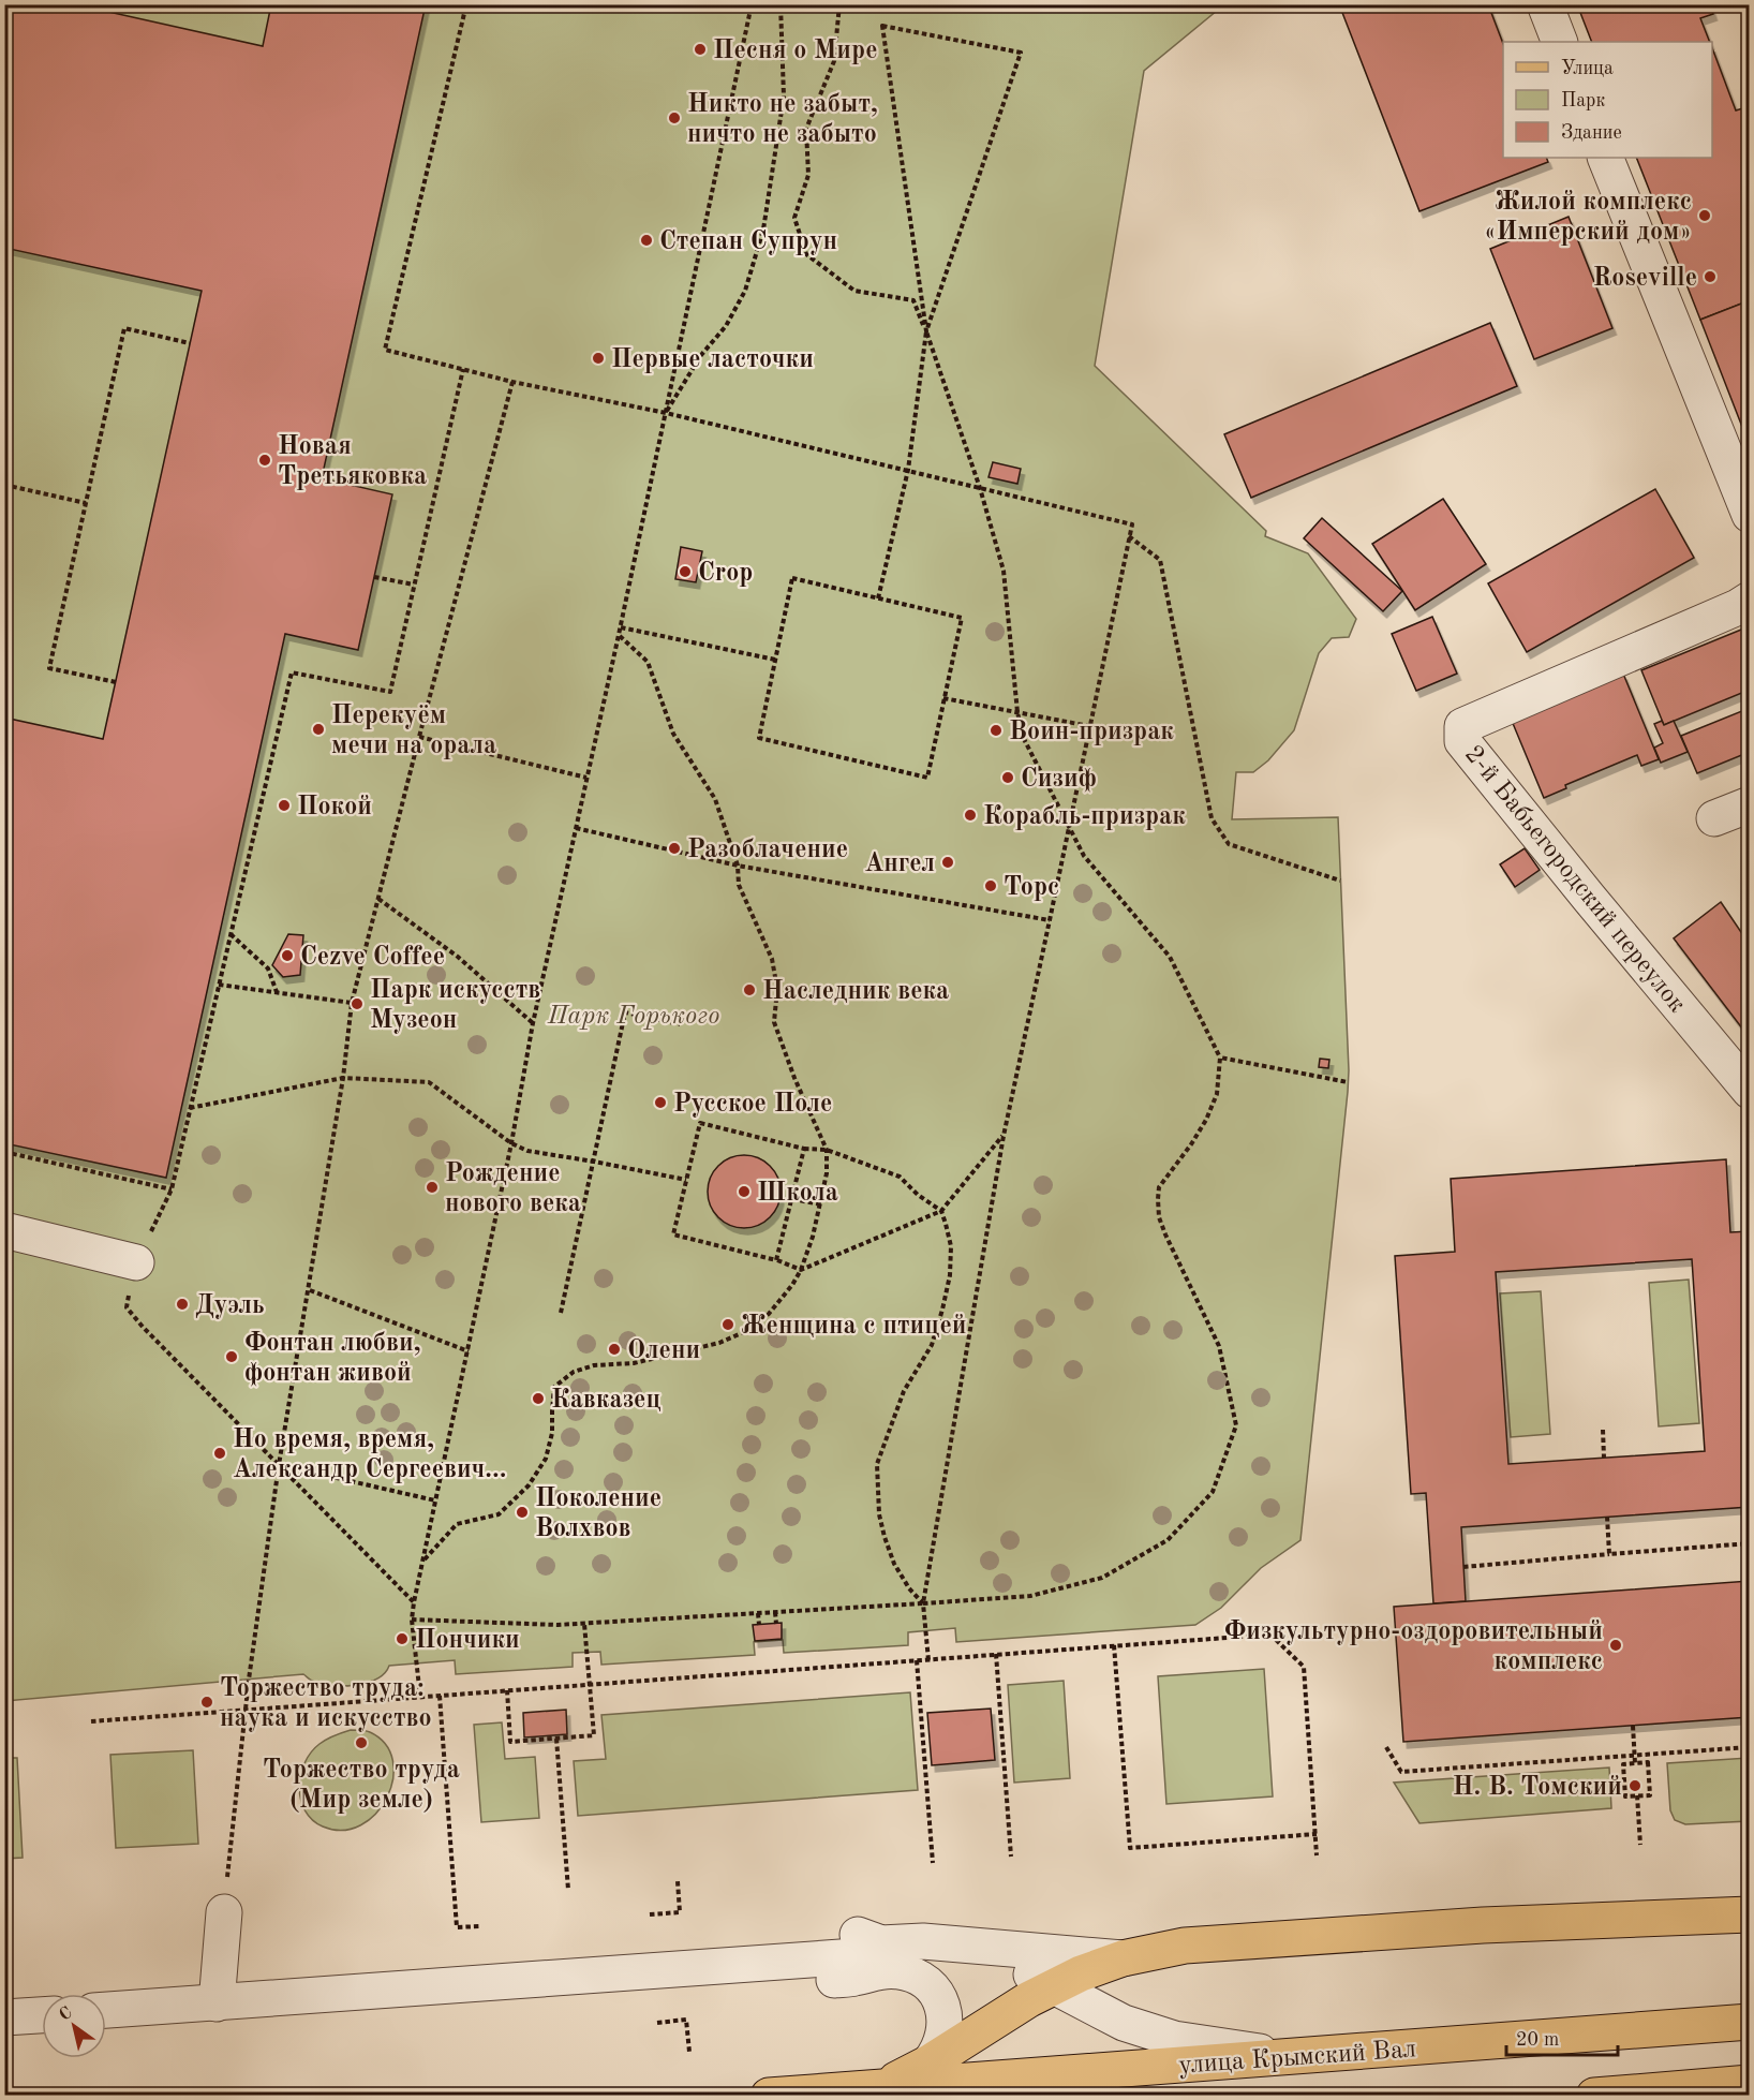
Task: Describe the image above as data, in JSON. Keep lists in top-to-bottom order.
{
  "streets": {
    "main road": ["улица Крымский Вал"],
    "street": ["2-й Бабьегородский переулок"]
  },
  "parks": ["Парк Горького"],
  "places": [
    "Песня о Мире",
    "Никто не забыт, ничто не забыто",
    "Жилой комплекс «Имперский дом»",
    "Степан Супрун",
    "Roseville",
    "Первые ласточки",
    "Новая Третьяковка",
    "Crop",
    "Перекуём мечи на орала",
    "Воин-призрак",
    "Сизиф",
    "Покой",
    "Корабль-призрак",
    "Разоблачение",
    "Ангел",
    "Торс",
    "Cezve Coffee",
    "Наследник века",
    "Парк искусств Музеон",
    "Русское Поле",
    "Рождение нового века",
    "Школа",
    "Дуэль",
    "Женщина с птицей",
    "Олени",
    "Фонтан любви, фонтан живой",
    "Кавказец",
    "Но время, время, Александр Сергеевич...",
    "Поколение Волхвов",
    "Пончики",
    "Физкультурно-оздоровительный комплекс",
    "Торжество труда: наука и искусство",
    "Торжество труда (Мир земле)",
    "Н. В. Томский"
  ],
  "legend": ["Улица", "Парк", "Здание"],
  "scale_bar": "20 m",
  "north": "top left"
}
